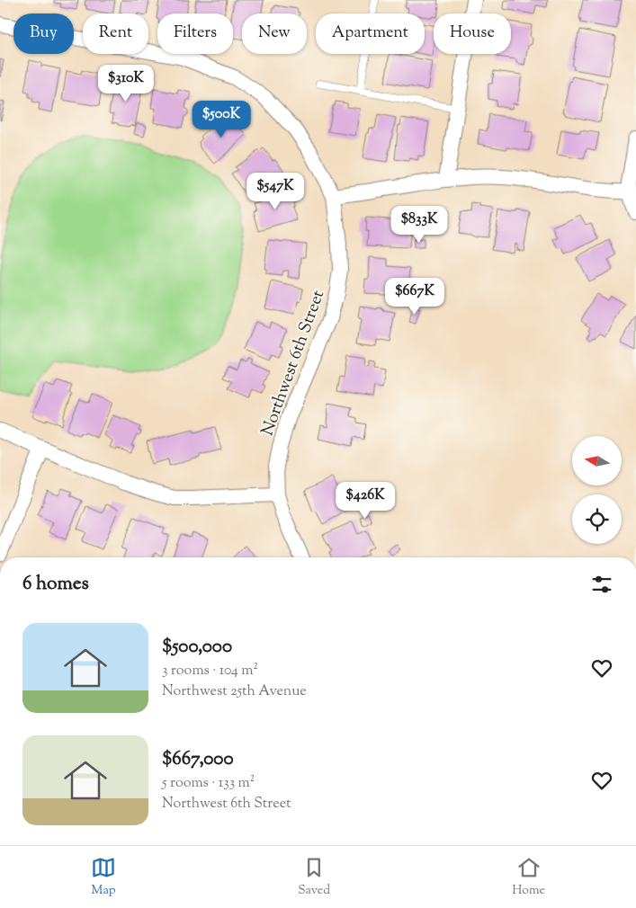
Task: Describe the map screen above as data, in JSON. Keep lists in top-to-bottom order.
{
  "streets": {
    "street": ["Northwest 6th Street"]
  },
  "north": "left",
  "page": {
    "chip": [
      "Buy",
      "Rent",
      "Filters",
      "New",
      "Apartment",
      "House"
    ],
    "price": [
      "$310K",
      "$500K",
      "$547K",
      "$833K",
      "$667K",
      "$426K"
    ],
    "heading": "6 homes",
    "list": [
      {
        "name": "$500,000",
        "note": "3 rooms · 104 m² · Northwest 25th Avenue"
      },
      {
        "name": "$667,000",
        "note": "5 rooms · 133 m² · Northwest 6th Street"
      }
    ],
    "tabs": ["Map", "Saved", "Home"]
  }
}
